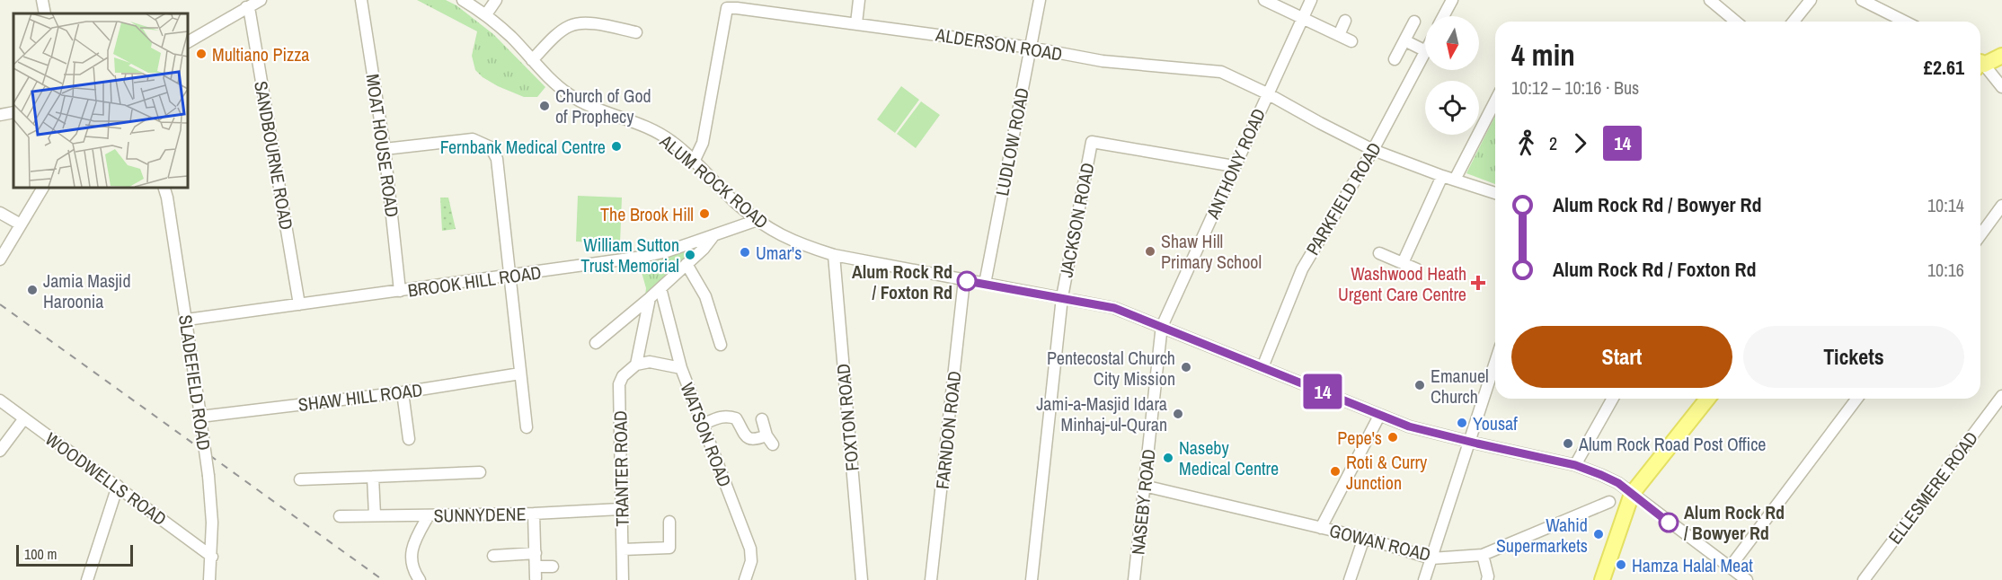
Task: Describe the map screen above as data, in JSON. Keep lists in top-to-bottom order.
{
  "streets": {
    "street": [
      "ALDERSON ROAD",
      "LUDLOW ROAD",
      "MOAT HOUSE ROAD",
      "SANDBOURNE ROAD",
      "ANTHONY ROAD",
      "ALUM ROCK ROAD",
      "PARKFIELD ROAD",
      "JACKSON ROAD",
      "BROOK HILL ROAD",
      "SLADEFIELD ROAD",
      "SHAW HILL ROAD",
      "FOXTON ROAD",
      "FARNDON ROAD",
      "WATSON ROAD",
      "TRANTER ROAD",
      "WOODWELLS ROAD",
      "ELLESMERE ROAD",
      "NASEBY ROAD",
      "SUNNYDENE",
      "GOWAN ROAD"
    ]
  },
  "crossings": [
    ["ALDERSON ROAD", "LUDLOW ROAD"],
    ["ALDERSON ROAD", "ANTHONY ROAD"],
    ["ALDERSON ROAD", "ALUM ROCK ROAD"],
    ["ALDERSON ROAD", "PARKFIELD ROAD"],
    ["LUDLOW ROAD", "ALUM ROCK ROAD"],
    ["MOAT HOUSE ROAD", "BROOK HILL ROAD"],
    ["SANDBOURNE ROAD", "BROOK HILL ROAD"],
    ["ANTHONY ROAD", "ALUM ROCK ROAD"],
    ["ANTHONY ROAD", "JACKSON ROAD"],
    ["ANTHONY ROAD", "NASEBY ROAD"],
    ["ALUM ROCK ROAD", "PARKFIELD ROAD"],
    ["ALUM ROCK ROAD", "JACKSON ROAD"],
    ["ALUM ROCK ROAD", "BROOK HILL ROAD"],
    ["ALUM ROCK ROAD", "FOXTON ROAD"],
    ["ALUM ROCK ROAD", "FARNDON ROAD"],
    ["ALUM ROCK ROAD", "NASEBY ROAD"],
    ["BROOK HILL ROAD", "SLADEFIELD ROAD"],
    ["SLADEFIELD ROAD", "SHAW HILL ROAD"],
    ["SLADEFIELD ROAD", "WOODWELLS ROAD"],
    ["TRANTER ROAD", "SUNNYDENE"],
    ["NASEBY ROAD", "GOWAN ROAD"]
  ],
  "places": {
    "other": [
      "Multiano Pizza",
      "Church of God of Prophecy",
      "Fernbank Medical Centre",
      "The Brook Hill",
      "Shaw Hill Primary School",
      "Umar's",
      "William Sutton Trust Memorial",
      "Alum Rock Rd / Foxton Rd",
      "Jamia Masjid Haroonia",
      "Pentecostal Church City Mission",
      "Emanuel Church",
      "Jami-a-Masjid Idara Minhaj-ul-Quran",
      "Yousaf",
      "Pepe's",
      "Alum Rock Road Post Office",
      "Naseby Medical Centre",
      "Roti & Curry Junction",
      "Alum Rock Rd / Bowyer Rd",
      "Wahid Supermarkets",
      "Hamza Halal Meat"
    ],
    "health": ["Washwood Heath Urgent Care Centre"]
  },
  "lines": ["bus line 14"],
  "scale_bar": "100 m",
  "north": "bottom",
  "page": {
    "on_map": "14",
    "heading": ["4 min", "10:12 – 10:16 · Bus", "£2.61"],
    "legs": ["2", "14"],
    "list": [
      {
        "name": "Alum Rock Rd / Bowyer Rd",
        "value": "10:14"
      },
      {
        "name": "Alum Rock Rd / Foxton Rd",
        "value": "10:16"
      }
    ],
    "buttons": ["Start", "Tickets"],
    "scale": "100 m"
  }
}
